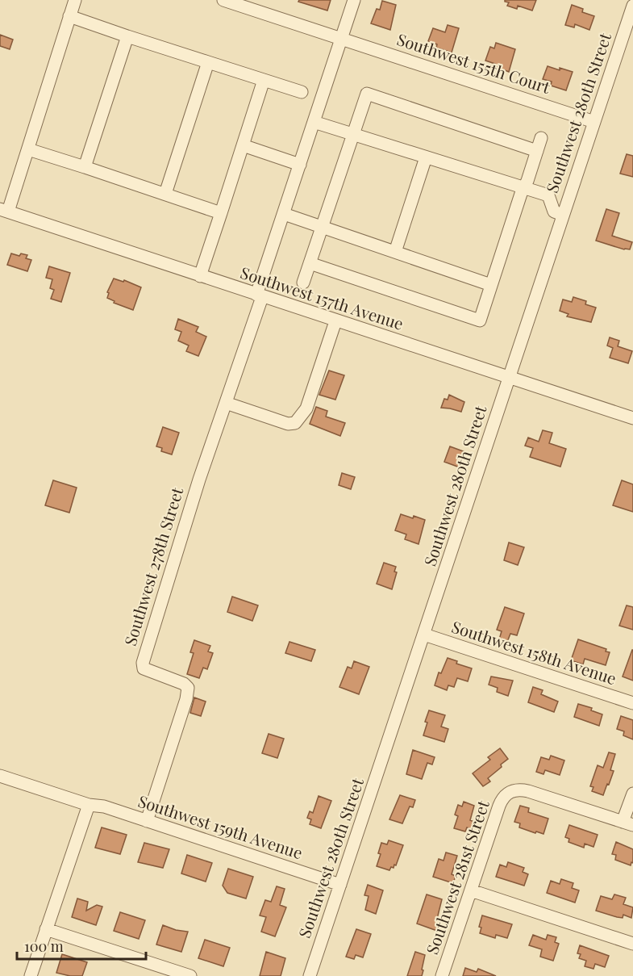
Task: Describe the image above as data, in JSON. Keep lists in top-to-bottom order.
{
  "streets": {
    "street": [
      "Southwest 155th Court",
      "Southwest 280th Street",
      "Southwest 157th Avenue",
      "Southwest 278th Street",
      "Southwest 158th Avenue",
      "Southwest 159th Avenue",
      "Southwest 281st Street"
    ]
  },
  "crossings": [
    ["Southwest 155th Court", "Southwest 280th Street"],
    ["Southwest 155th Court", "Southwest 278th Street"],
    ["Southwest 280th Street", "Southwest 157th Avenue"],
    ["Southwest 280th Street", "Southwest 158th Avenue"],
    ["Southwest 280th Street", "Southwest 159th Avenue"],
    ["Southwest 157th Avenue", "Southwest 278th Street"],
    ["Southwest 278th Street", "Southwest 159th Avenue"]
  ],
  "scale_bar": "100 m"
}
